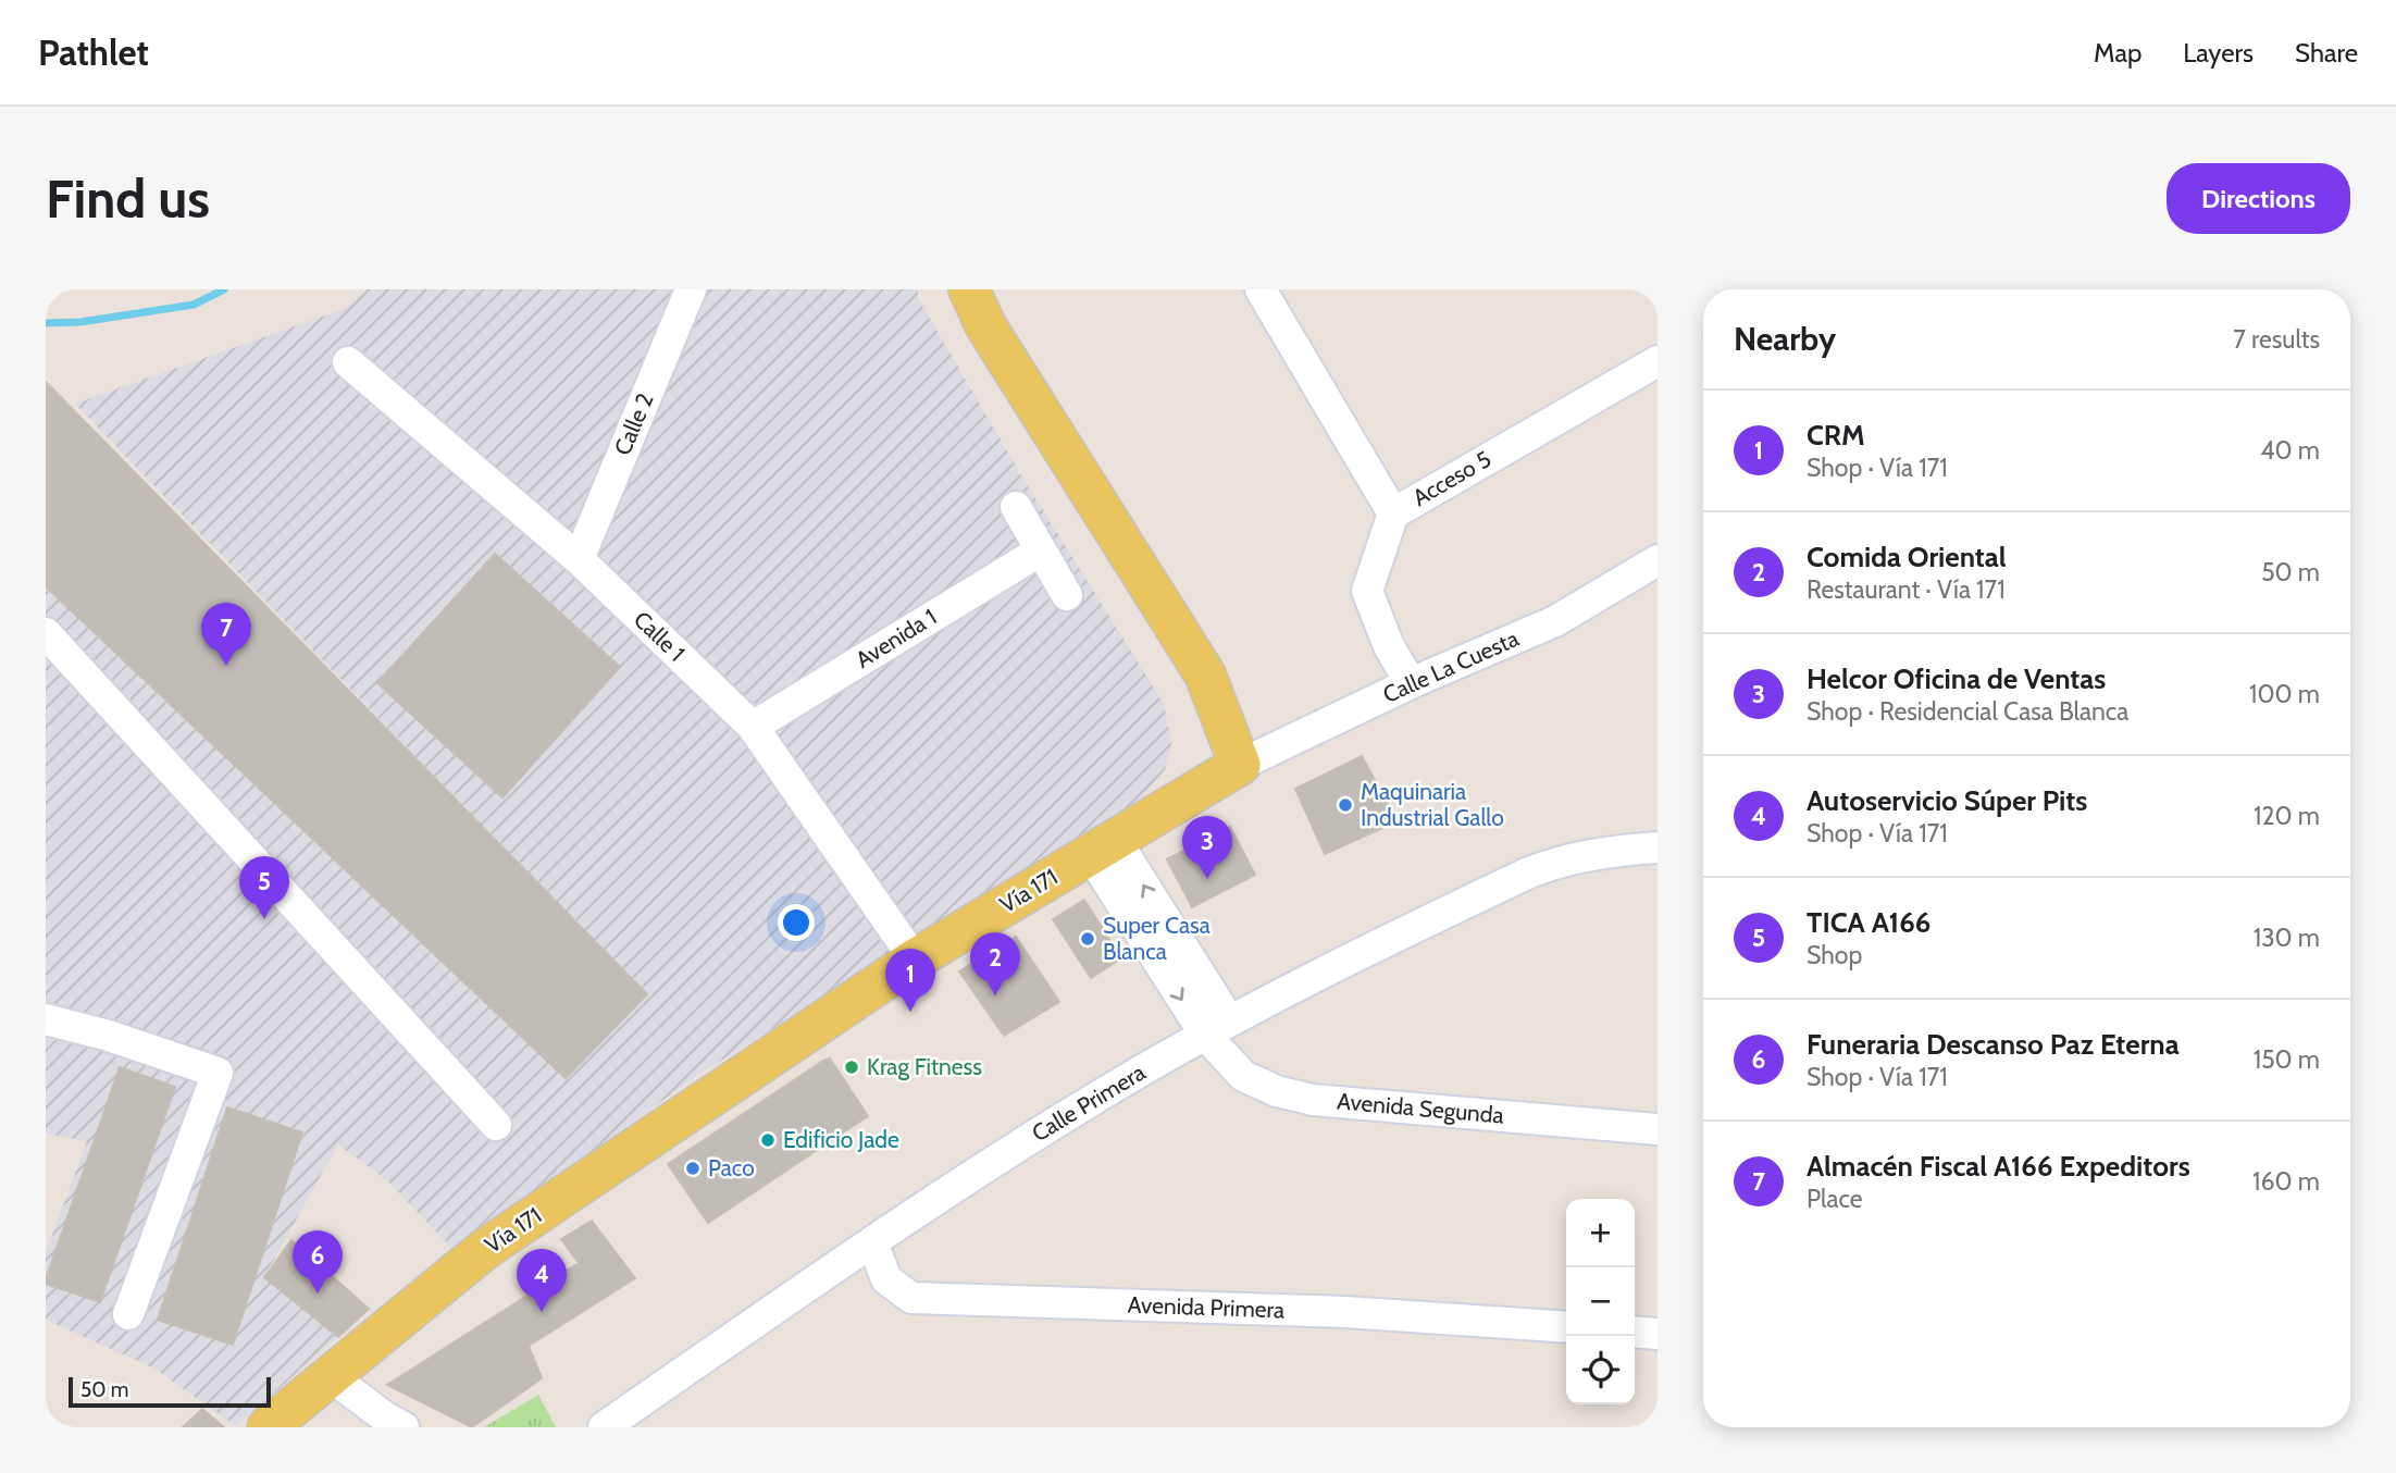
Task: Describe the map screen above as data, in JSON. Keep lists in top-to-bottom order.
{
  "streets": {
    "main road": ["Vía 171"],
    "street": [
      "Calle 2",
      "Acceso 5",
      "Calle 1",
      "Avenida 1",
      "Calle La Cuesta",
      "Calle Primera",
      "Avenida Segunda",
      "Avenida Primera"
    ]
  },
  "crossings": [
    ["Calle 2", "Calle 1"],
    ["Calle 1", "Avenida 1"],
    ["Calle 1", "Vía 171"],
    ["Calle La Cuesta", "Vía 171"],
    ["Vía 171", "Avenida Segunda"],
    ["Calle Primera", "Avenida Segunda"],
    ["Calle Primera", "Avenida Primera"]
  ],
  "places": [
    "Maquinaria Industrial Gallo",
    "Super Casa Blanca",
    "Krag Fitness",
    "Edificio Jade",
    "Paco"
  ],
  "scale_bar": "50 m",
  "page": {
    "header": "Pathlet",
    "nav": ["Map", "Layers", "Share"],
    "buttons": "Directions",
    "title": "Find us",
    "heading": ["Nearby", "7 results"],
    "list": [
      {
        "mark": "1",
        "name": "CRM",
        "note": "Shop · Vía 171",
        "value": "40 m"
      },
      {
        "mark": "2",
        "name": "Comida Oriental",
        "note": "Restaurant · Vía 171",
        "value": "50 m"
      },
      {
        "mark": "3",
        "name": "Helcor Oficina de Ventas",
        "note": "Shop · Residencial Casa Blanca",
        "value": "100 m"
      },
      {
        "mark": "4",
        "name": "Autoservicio Súper Pits",
        "note": "Shop · Vía 171",
        "value": "120 m"
      },
      {
        "mark": "5",
        "name": "TICA A166",
        "note": "Shop",
        "value": "130 m"
      },
      {
        "mark": "6",
        "name": "Funeraria Descanso Paz Eterna",
        "note": "Shop · Vía 171",
        "value": "150 m"
      },
      {
        "mark": "7",
        "name": "Almacén Fiscal A166 Expeditors",
        "note": "Place",
        "value": "160 m"
      }
    ],
    "pins": [
      "7",
      "3",
      "5",
      "2",
      "1",
      "6",
      "4"
    ],
    "map_buttons": ["+", "−"],
    "scale": "50 m"
  }
}
